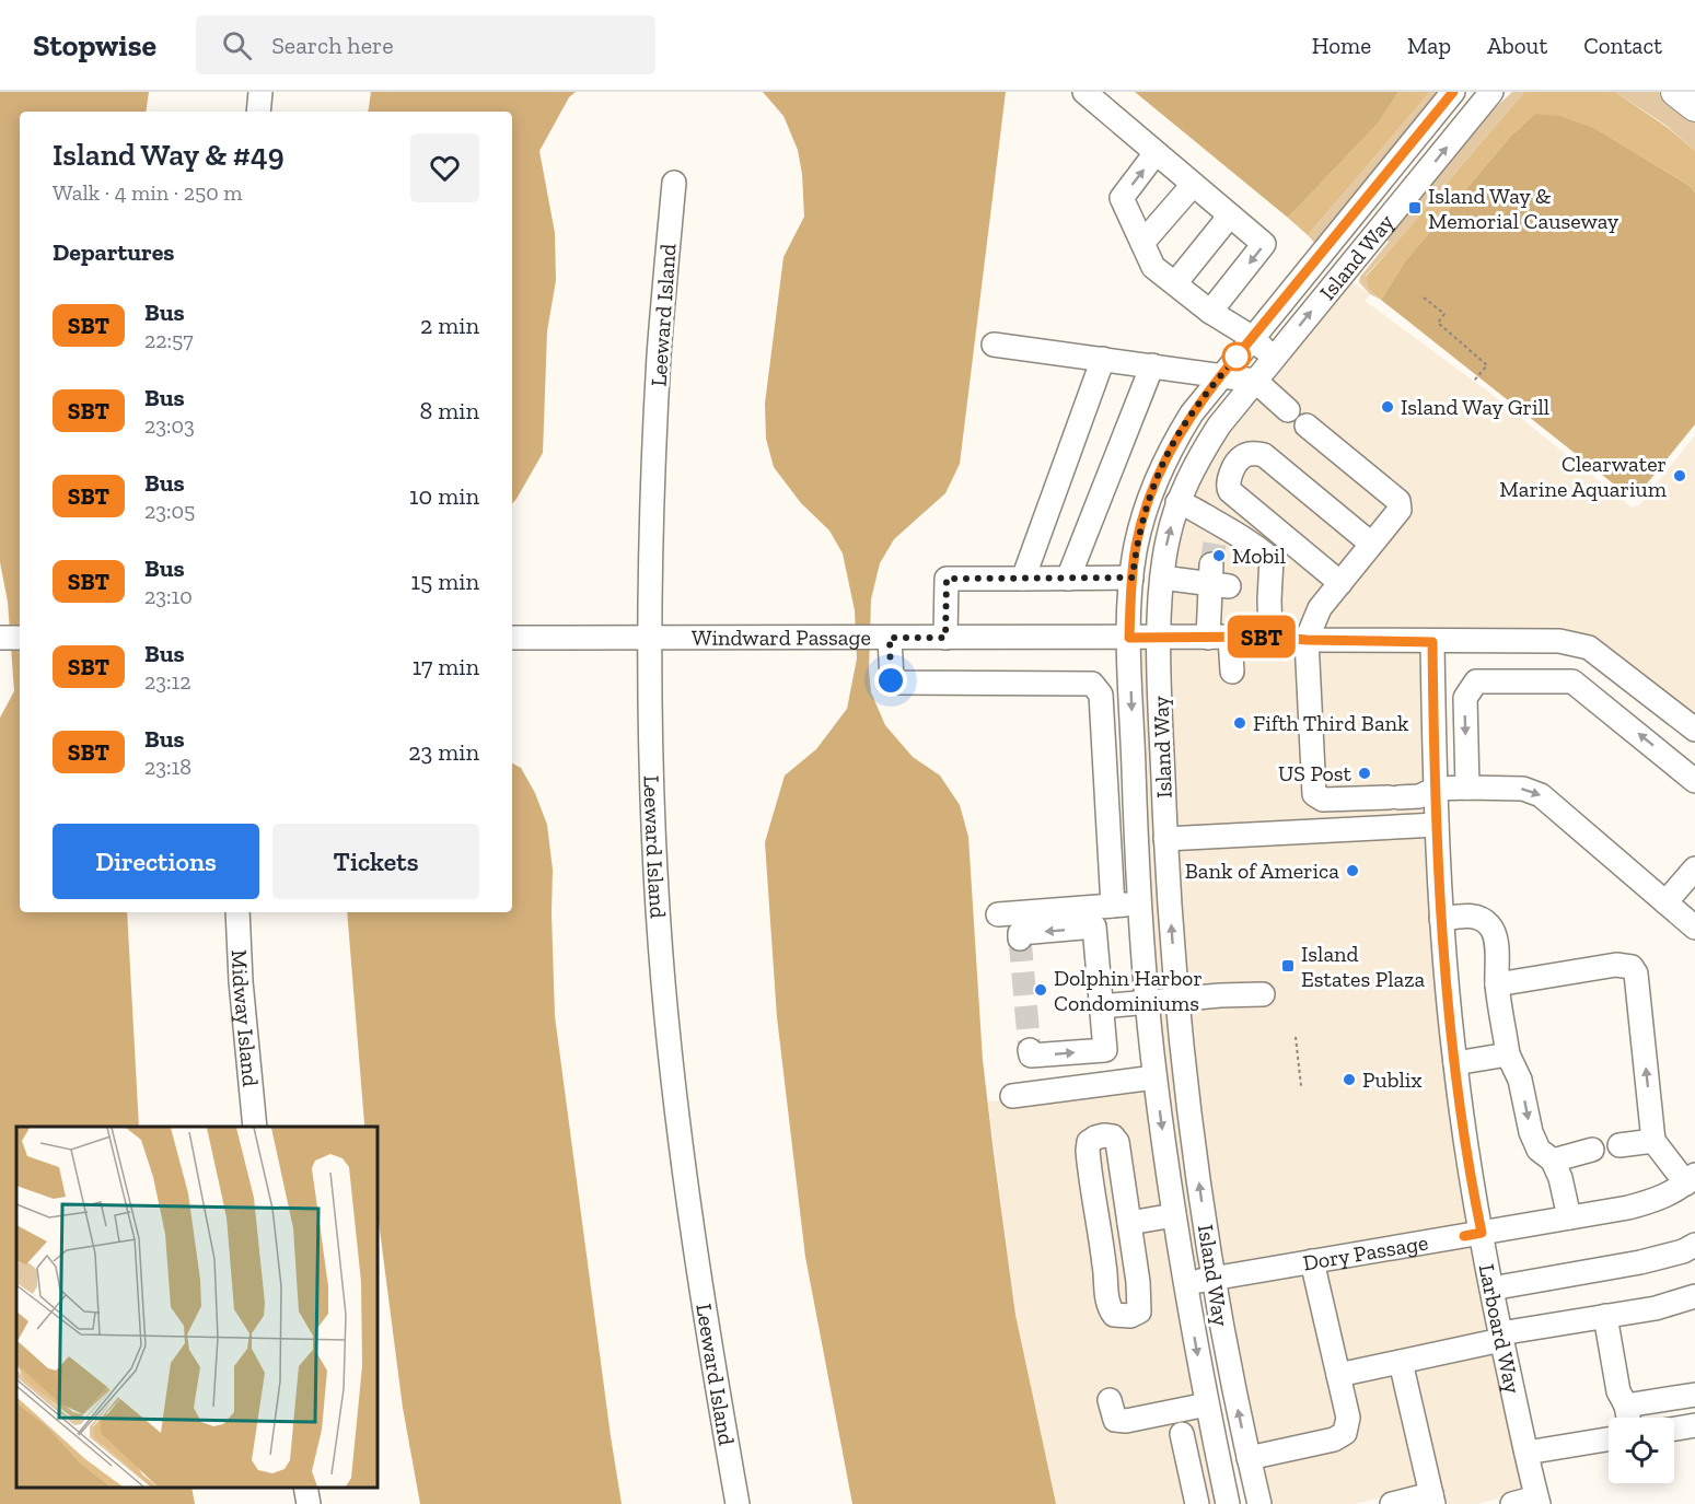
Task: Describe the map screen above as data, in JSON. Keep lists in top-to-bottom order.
{
  "streets": {
    "street": [
      "Island Way",
      "Leeward Island",
      "Windward Passage",
      "Midway Island",
      "Dory Passage",
      "Larboard Way"
    ]
  },
  "crossings": [
    ["Island Way", "Windward Passage"],
    ["Island Way", "Dory Passage"],
    ["Leeward Island", "Windward Passage"],
    ["Windward Passage", "Larboard Way"],
    ["Dory Passage", "Larboard Way"]
  ],
  "places": {
    "transit": ["Island Way & Memorial Causeway", "Island Estates Plaza"],
    "other": [
      "Island Way Grill",
      "Clearwater Marine Aquarium",
      "Mobil",
      "Fifth Third Bank",
      "US Post",
      "Bank of America",
      "Dolphin Harbor Condominiums",
      "Publix"
    ]
  },
  "lines": ["bus line SBT"],
  "page": {
    "header": "Stopwise",
    "search": "Search here",
    "nav": [
      "Home",
      "Map",
      "About",
      "Contact"
    ],
    "on_map": "SBT",
    "heading": [
      ["Island Way & #49", "Walk · 4 min · 250 m"],
      "Departures"
    ],
    "list": [
      {
        "mark": "SBT",
        "name": "Bus",
        "note": "22:57",
        "value": "2 min"
      },
      {
        "mark": "SBT",
        "name": "Bus",
        "note": "23:03",
        "value": "8 min"
      },
      {
        "mark": "SBT",
        "name": "Bus",
        "note": "23:05",
        "value": "10 min"
      },
      {
        "mark": "SBT",
        "name": "Bus",
        "note": "23:10",
        "value": "15 min"
      },
      {
        "mark": "SBT",
        "name": "Bus",
        "note": "23:12",
        "value": "17 min"
      },
      {
        "mark": "SBT",
        "name": "Bus",
        "note": "23:18",
        "value": "23 min"
      }
    ],
    "buttons": ["Directions", "Tickets"]
  }
}
